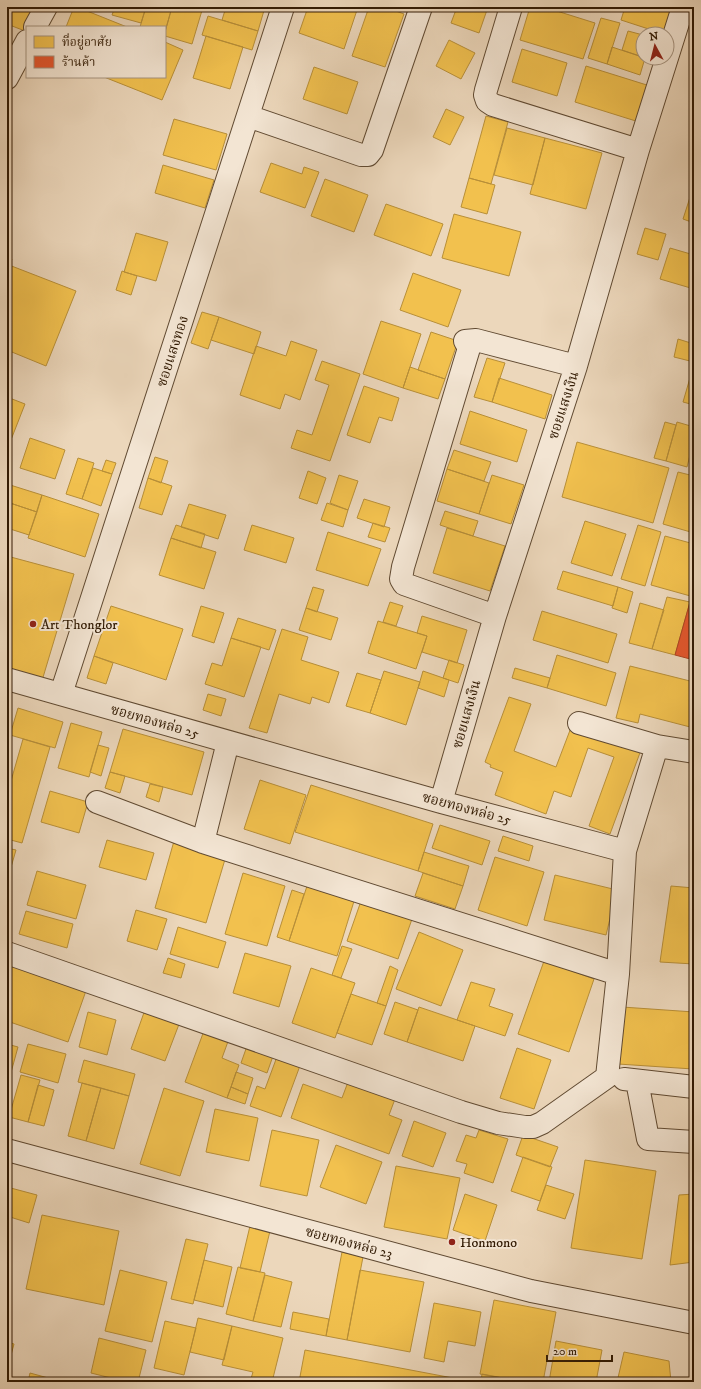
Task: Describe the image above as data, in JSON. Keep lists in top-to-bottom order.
{
  "streets": {
    "street": [
      "ซอยแสงทอง",
      "ซอยแสงเงิน",
      "ซอยทองหล่อ 25",
      "ซอยทองหล่อ 23"
    ]
  },
  "crossings": [
    ["ซอยแสงทอง", "ซอยทองหล่อ 25"],
    ["ซอยแสงเงิน", "ซอยทองหล่อ 25"]
  ],
  "places": ["Art Thonglor", "Honmono"],
  "legend": ["ที่อยู่อาศัย", "ร้านค้า"],
  "scale_bar": "20 m",
  "north": "top"
}
